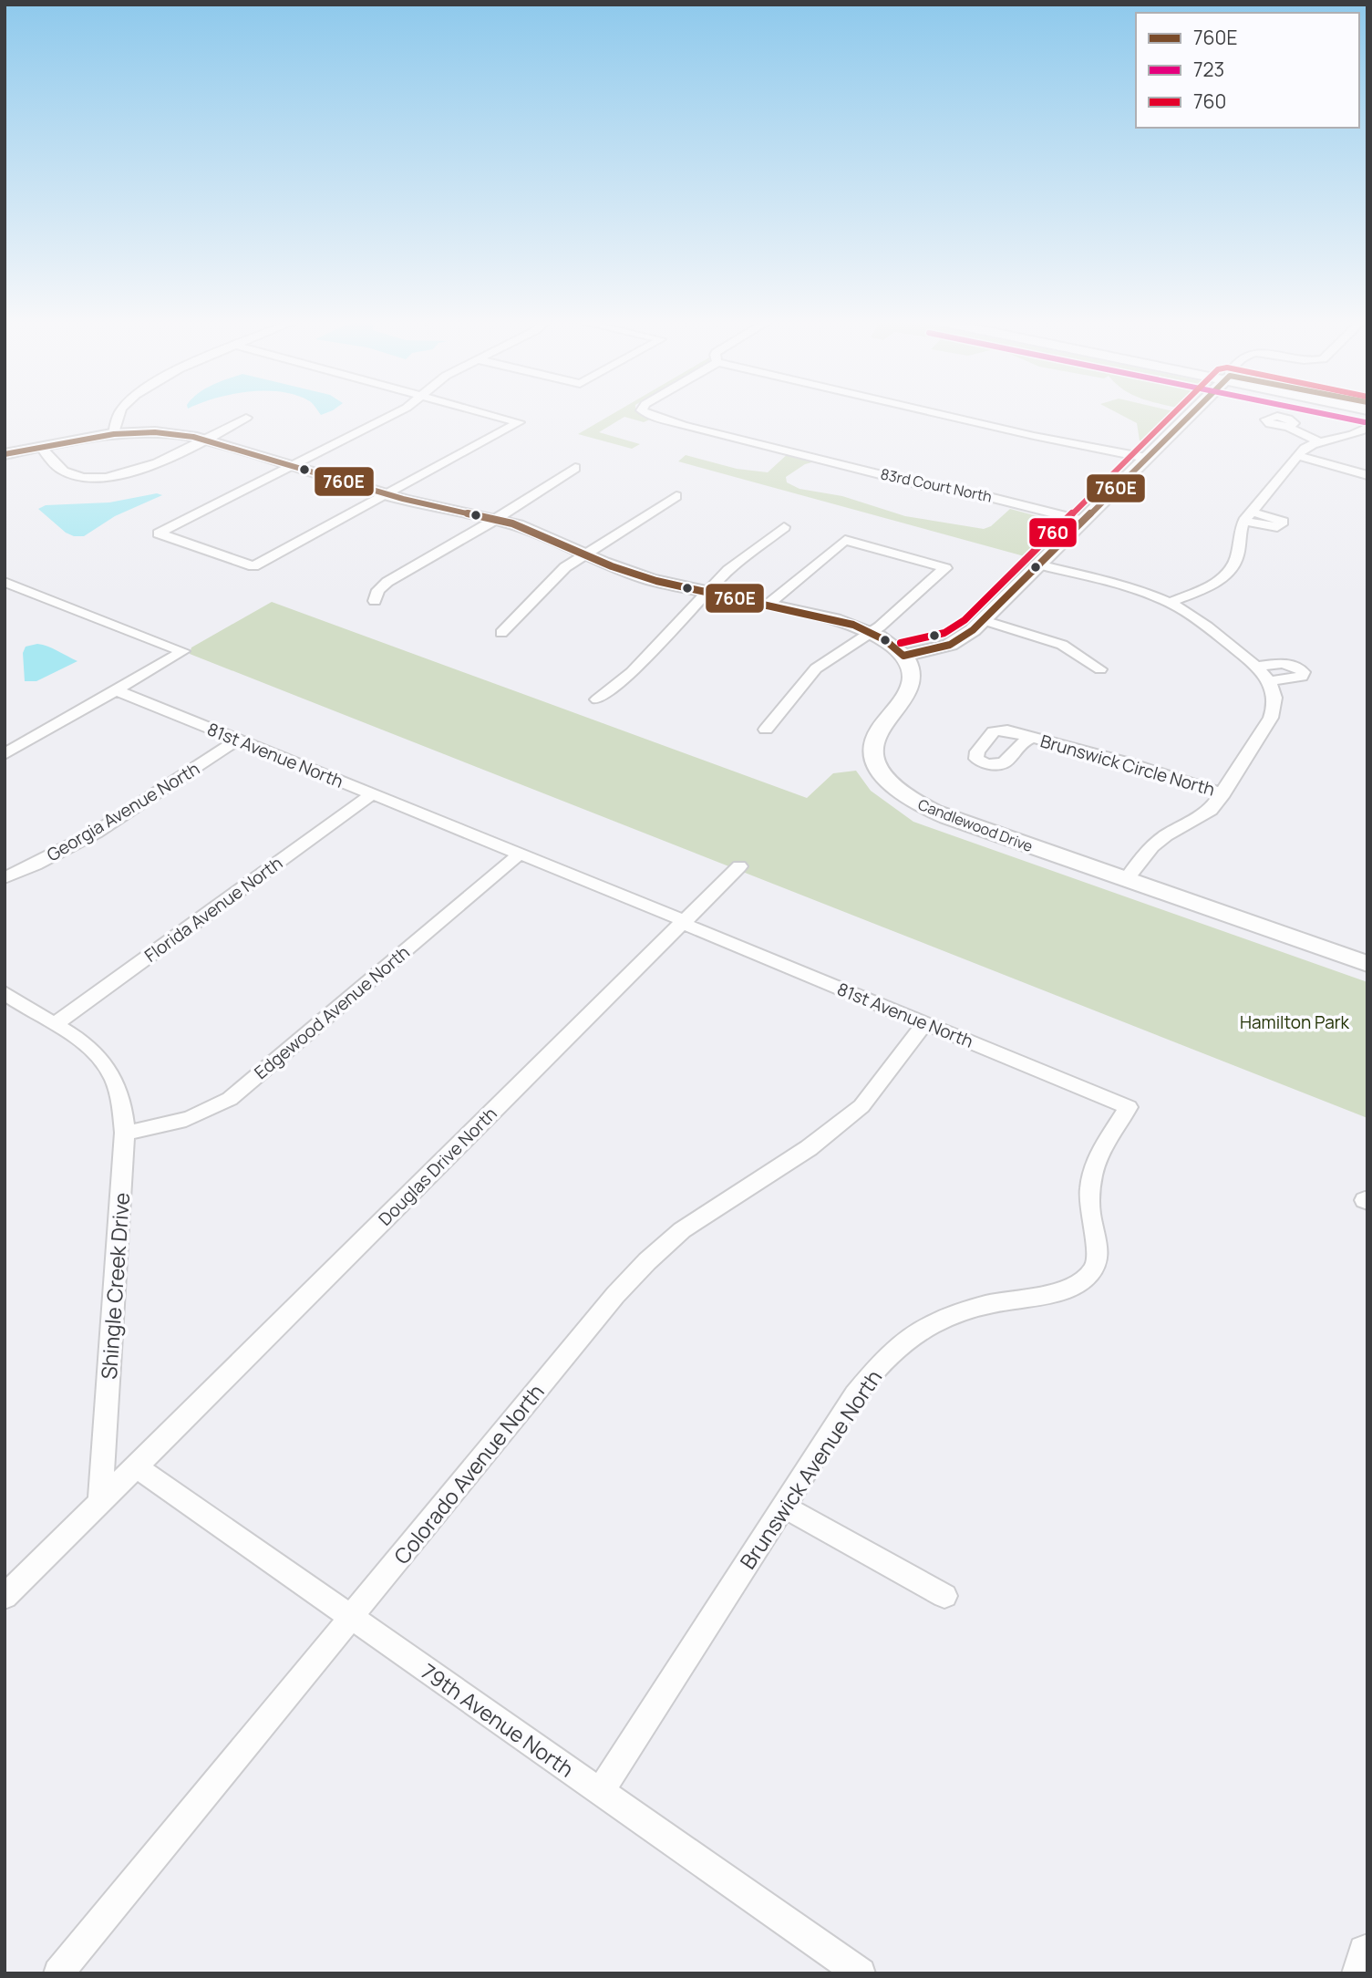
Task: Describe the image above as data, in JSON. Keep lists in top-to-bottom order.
{
  "streets": {
    "street": [
      "83rd Court North",
      "81st Avenue North",
      "Brunswick Circle North",
      "Georgia Avenue North",
      "Candlewood Drive",
      "Florida Avenue North",
      "Edgewood Avenue North",
      "Douglas Drive North",
      "Shingle Creek Drive",
      "Brunswick Avenue North",
      "Colorado Avenue North",
      "79th Avenue North"
    ]
  },
  "crossings": [
    ["81st Avenue North", "Georgia Avenue North"],
    ["81st Avenue North", "Florida Avenue North"],
    ["81st Avenue North", "Edgewood Avenue North"],
    ["81st Avenue North", "Douglas Drive North"],
    ["81st Avenue North", "Brunswick Avenue North"],
    ["81st Avenue North", "Colorado Avenue North"],
    ["Florida Avenue North", "Shingle Creek Drive"],
    ["Edgewood Avenue North", "Shingle Creek Drive"],
    ["Douglas Drive North", "Shingle Creek Drive"],
    ["Douglas Drive North", "79th Avenue North"],
    ["Brunswick Avenue North", "79th Avenue North"],
    ["Colorado Avenue North", "79th Avenue North"]
  ],
  "parks": ["Hamilton Park"],
  "lines": ["transit line 760E", "transit line 723", "transit line 760"],
  "legend": ["760E", "723", "760"]
}
